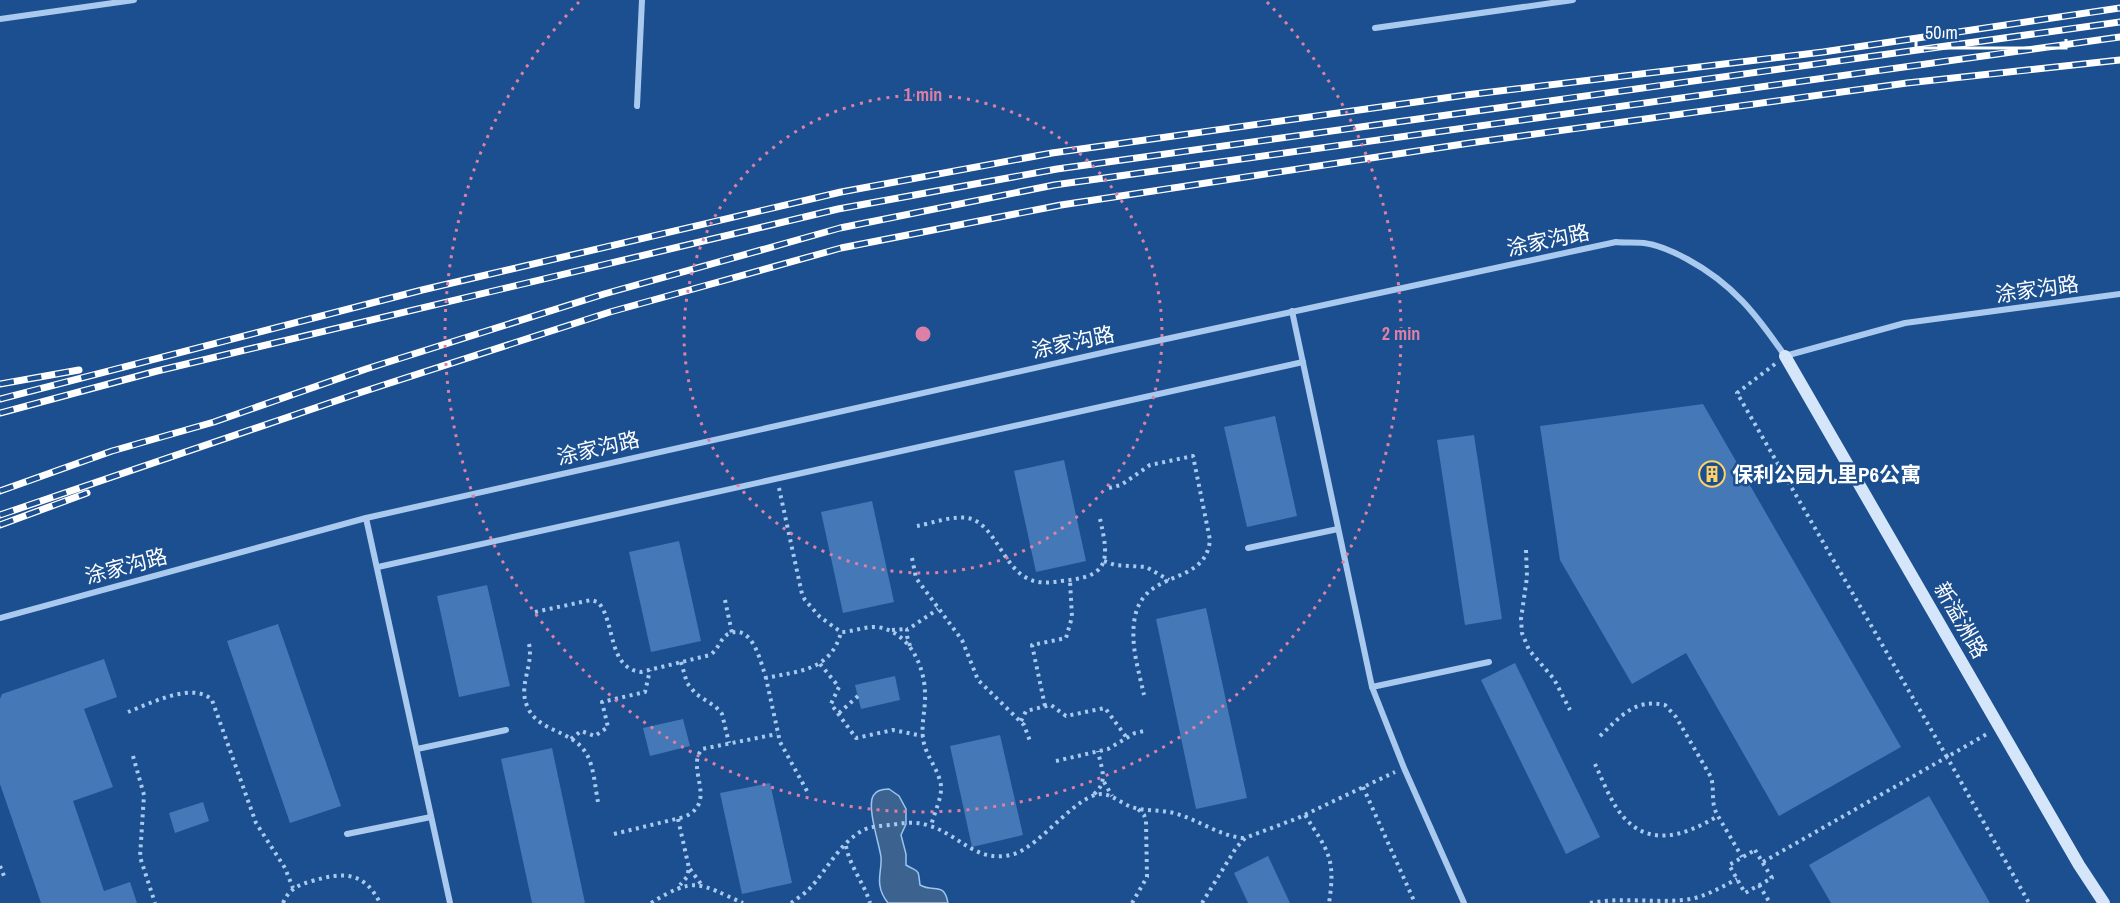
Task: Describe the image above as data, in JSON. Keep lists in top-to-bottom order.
{
  "streets": {
    "street": ["涂家沟路", "新溢洲路"]
  },
  "crossings": [
    ["涂家沟路", "新溢洲路"]
  ],
  "places": {
    "building": ["保利公园九里P6公寓"]
  },
  "scale_bar": "50 m",
  "rings": ["1 min", "2 min"]
}
